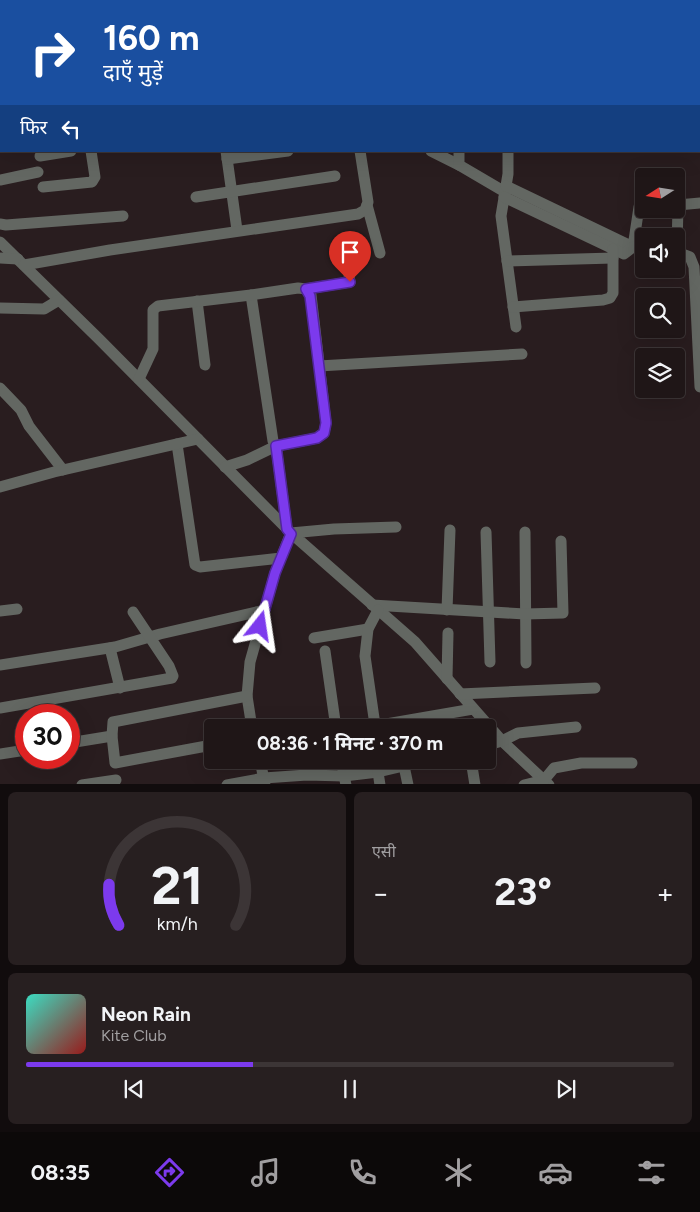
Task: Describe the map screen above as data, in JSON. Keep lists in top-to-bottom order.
{
  "north": "left",
  "page": {
    "turn": ["160 m", "दाएँ मुड़ें"],
    "then": "फिर",
    "limit": "30",
    "trip": "08:36 · 1 मिनट · 370 m",
    "tile": "एसी",
    "heat": ["−", "23°", "+"],
    "song": ["Neon Rain", "Kite Club"],
    "tabs": "08:35",
    "gauge": ["21", "km/h"]
  }
}
